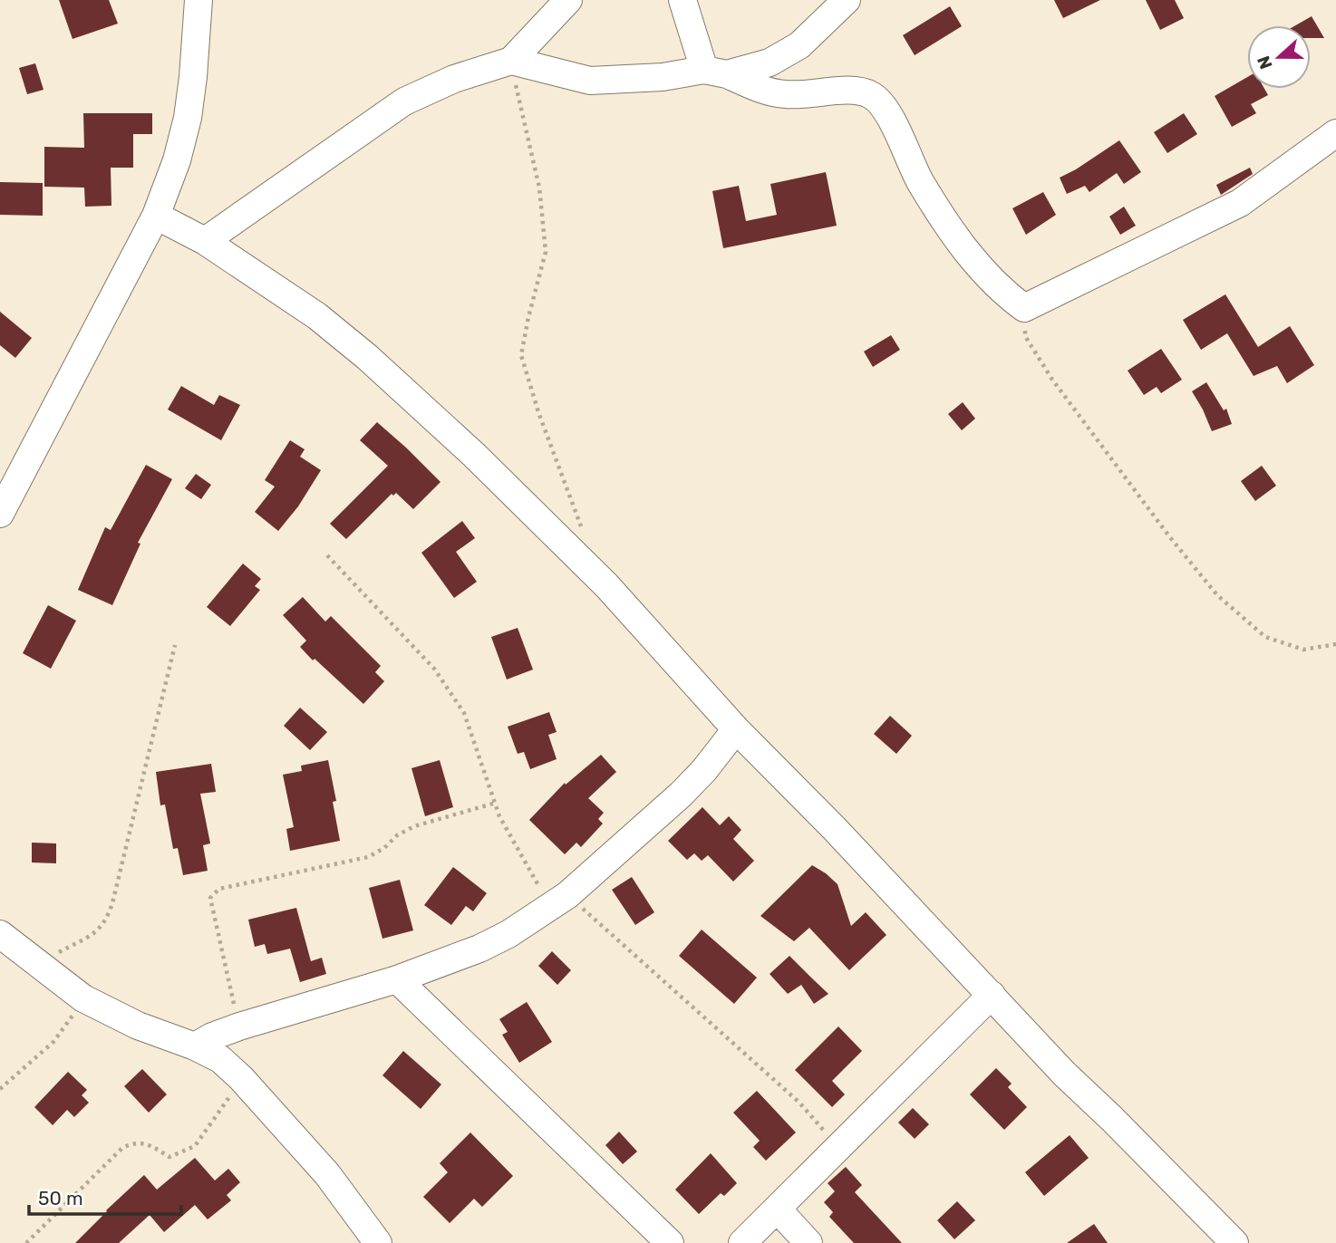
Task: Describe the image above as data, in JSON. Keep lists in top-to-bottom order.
{
  "scale_bar": "50 m",
  "north": "left"
}
